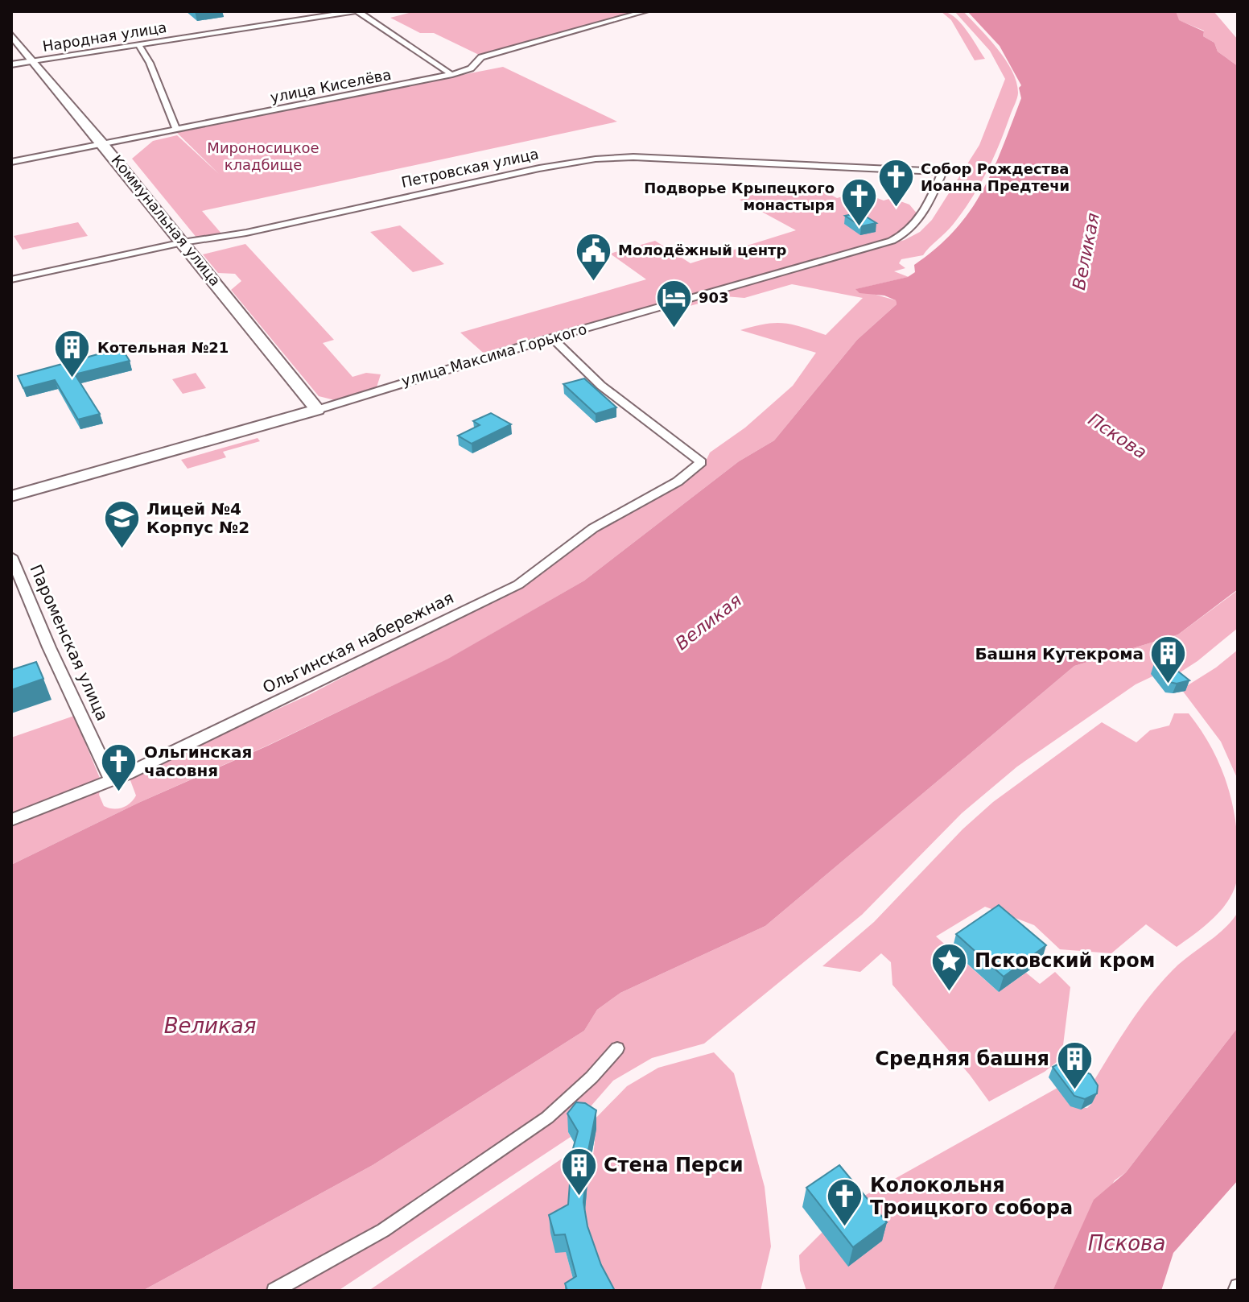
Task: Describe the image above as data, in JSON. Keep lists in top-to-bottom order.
{
  "streets": {
    "main road": ["Коммунальная улица", "улица Максима Горького"],
    "street": [
      "Народная улица",
      "улица Киселёва",
      "Петровская улица",
      "Пароменская улица",
      "Ольгинская набережная"
    ]
  },
  "crossings": [
    ["Народная улица", "Коммунальная улица"],
    ["улица Киселёва", "Коммунальная улица"],
    ["Петровская улица", "Коммунальная улица"],
    ["Петровская улица", "улица Максима Горького"],
    ["Коммунальная улица", "улица Максима Горького"],
    ["улица Максима Горького", "Ольгинская набережная"],
    ["Пароменская улица", "Ольгинская набережная"]
  ],
  "water": ["Великая", "Пскова"],
  "parks": ["Мироносицкое кладбище"],
  "places": {
    "church": [
      "Собор Рождества Иоанна Предтечи",
      "Подворье Крыпецкого монастыря",
      "Ольгинская часовня",
      "Колокольня Троицкого собора"
    ],
    "public building": ["Молодёжный центр"],
    "hotel": ["903"],
    "building": [
      "Котельная №21",
      "Башня Кутекрома",
      "Средняя башня",
      "Стена Перси"
    ],
    "school or university": ["Лицей №4 Корпус №2"],
    "place": ["Псковский кром"]
  }
}
